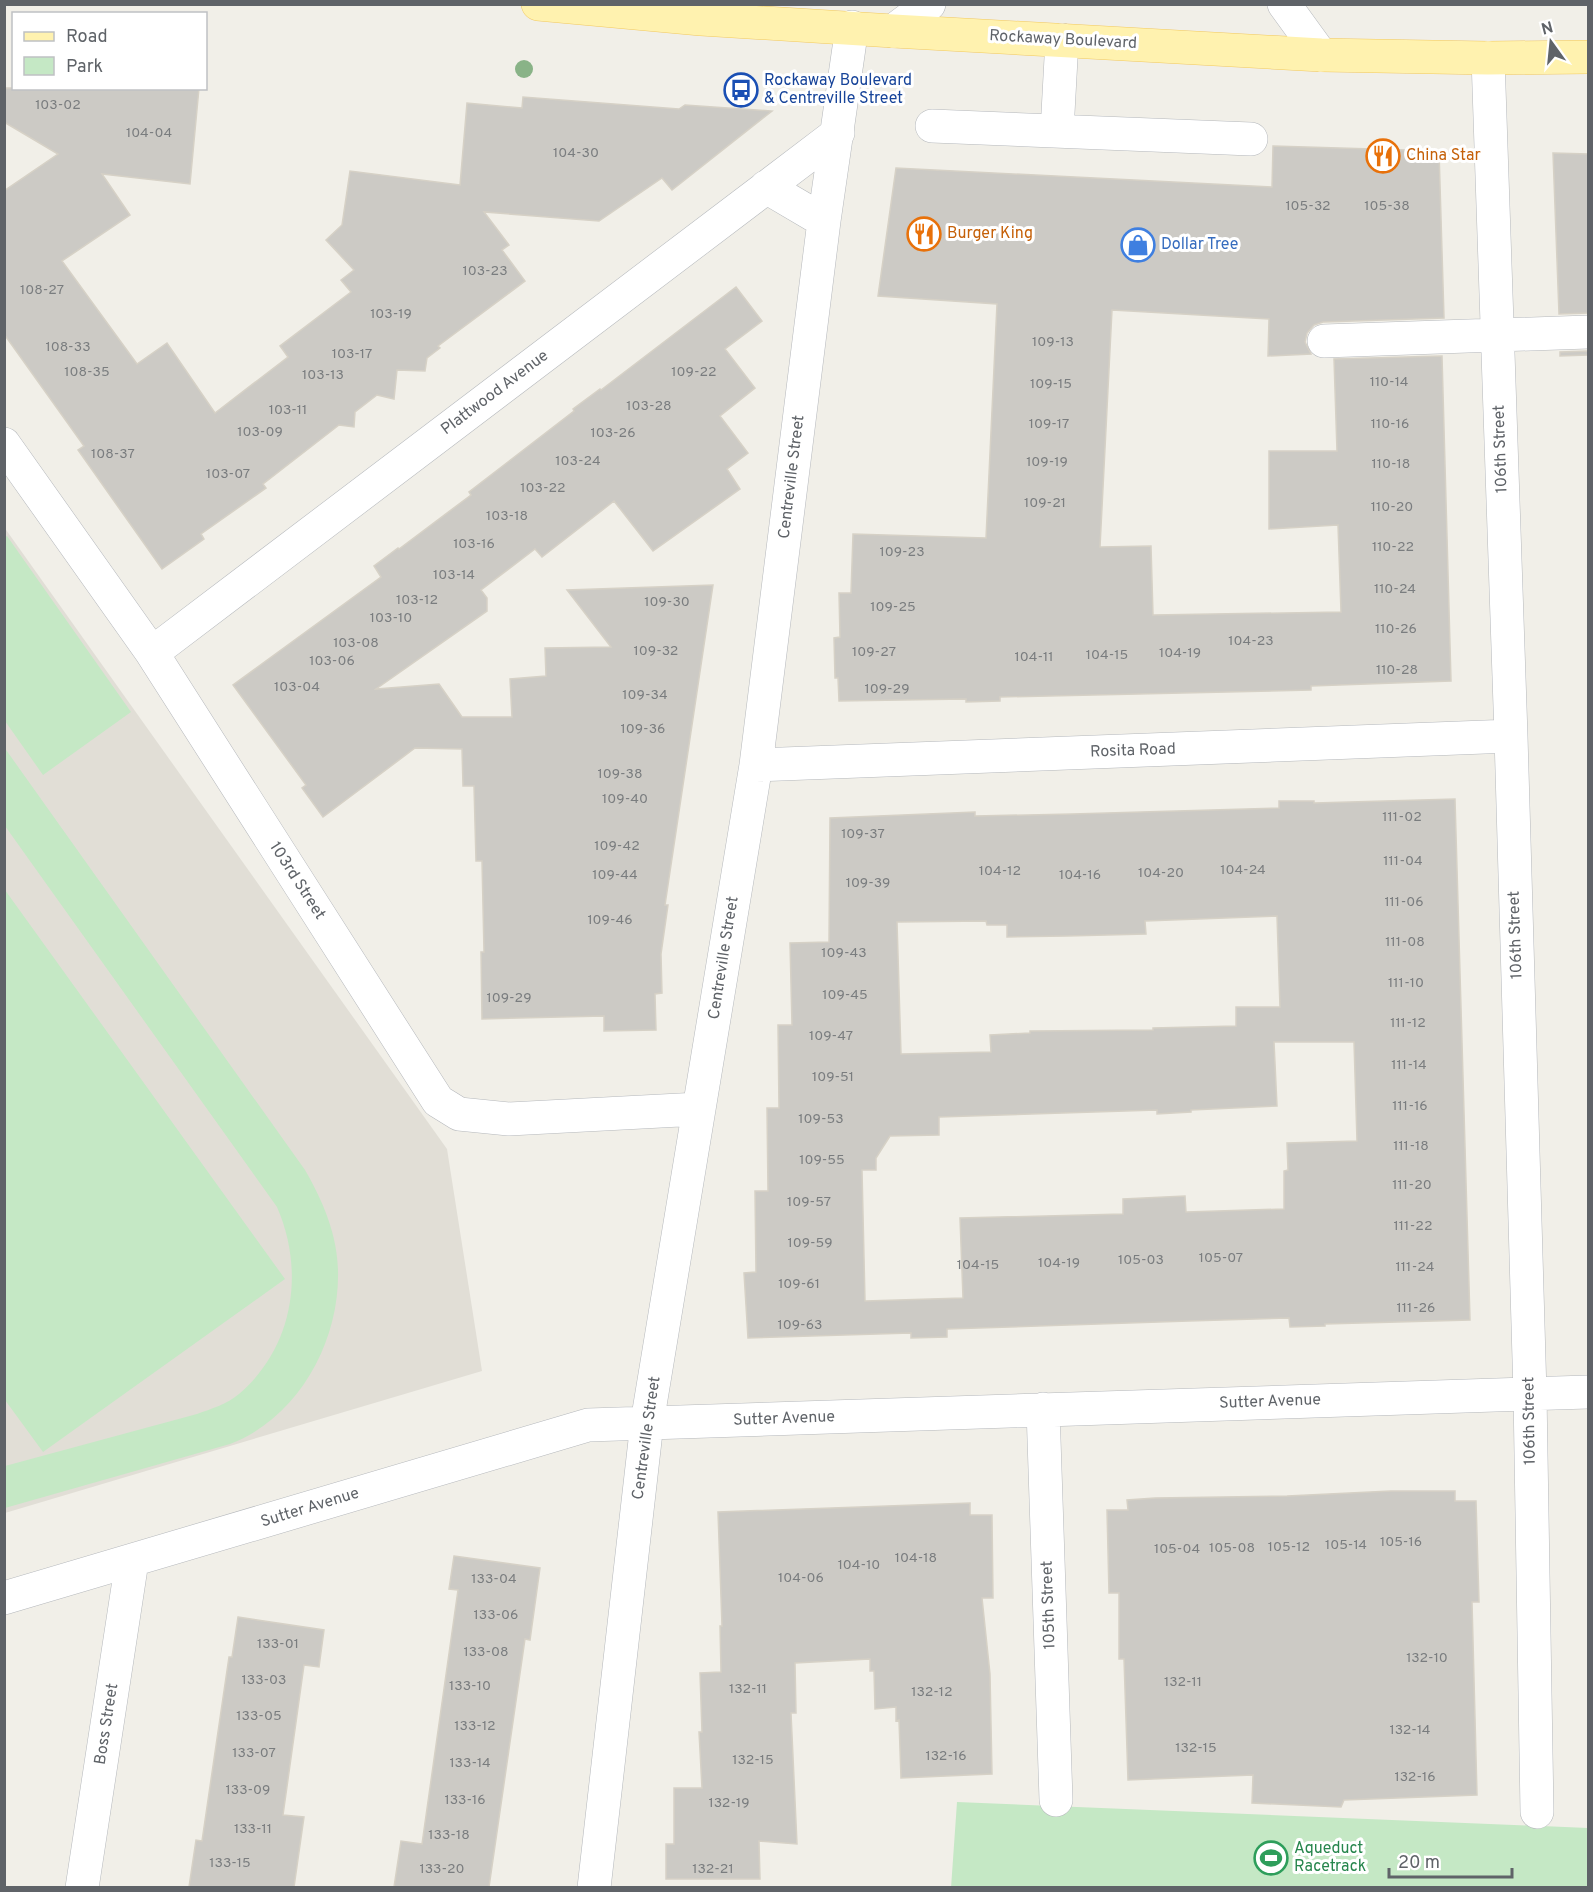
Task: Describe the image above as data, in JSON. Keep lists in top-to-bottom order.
{
  "streets": {
    "main road": ["Rockaway Boulevard"],
    "street": [
      "Plattwood Avenue",
      "106th Street",
      "Centreville Street",
      "Rosita Road",
      "103rd Street",
      "Sutter Avenue",
      "105th Street",
      "Boss Street"
    ]
  },
  "crossings": [
    ["Rockaway Boulevard", "106th Street"],
    ["Rockaway Boulevard", "Centreville Street"],
    ["Plattwood Avenue", "Centreville Street"],
    ["Plattwood Avenue", "103rd Street"],
    ["106th Street", "Rosita Road"],
    ["106th Street", "Sutter Avenue"],
    ["Centreville Street", "Rosita Road"],
    ["Centreville Street", "103rd Street"],
    ["Centreville Street", "Sutter Avenue"],
    ["Sutter Avenue", "105th Street"],
    ["Sutter Avenue", "Boss Street"]
  ],
  "places": {
    "bus stop": ["Rockaway Boulevard & Centreville Street"],
    "restaurant": ["China Star", "Burger King"],
    "shop": ["Dollar Tree"],
    "sports": ["Aqueduct Racetrack"]
  },
  "house_numbers": [
    "103-02",
    "104-04",
    "104-30",
    "105-32",
    "105-38",
    "103-23",
    "108-27",
    "103-19",
    "109-13",
    "108-33",
    "103-17",
    "108-35",
    "109-22",
    "103-13",
    "110-14",
    "109-15",
    "103-28",
    "103-11",
    "109-17",
    "110-16",
    "103-09",
    "103-26",
    "108-37",
    "103-24",
    "109-19",
    "110-18",
    "103-07",
    "103-22",
    "109-21",
    "110-20",
    "103-18",
    "103-16",
    "110-22",
    "109-23",
    "103-14",
    "110-24",
    "103-12",
    "109-30",
    "109-25",
    "103-10",
    "110-26",
    "104-23",
    "103-08",
    "109-32",
    "109-27",
    "104-19",
    "104-15",
    "104-11",
    "103-06",
    "110-28",
    "103-04",
    "109-29",
    "109-34",
    "109-36",
    "109-38",
    "109-40",
    "111-02",
    "109-37",
    "109-42",
    "111-04",
    "104-24",
    "104-12",
    "104-20",
    "109-44",
    "104-16",
    "109-39",
    "111-06",
    "109-46",
    "111-08",
    "109-43",
    "111-10",
    "109-45",
    "109-29",
    "111-12",
    "109-47",
    "111-14",
    "109-51",
    "111-16",
    "109-53",
    "111-18",
    "109-55",
    "111-20",
    "109-57",
    "111-22",
    "109-59",
    "105-07",
    "105-03",
    "104-19",
    "104-15",
    "111-24",
    "109-61",
    "111-26",
    "109-63",
    "105-16",
    "105-14",
    "105-12",
    "105-08",
    "105-04",
    "104-18",
    "104-10",
    "104-06",
    "133-04",
    "133-06",
    "133-01",
    "133-08",
    "132-10",
    "133-03",
    "132-11",
    "133-10",
    "132-11",
    "132-12",
    "133-05",
    "133-12",
    "132-14",
    "132-15",
    "133-07",
    "132-16",
    "132-15",
    "133-14",
    "132-16",
    "133-09",
    "133-16",
    "132-19",
    "133-11",
    "133-18",
    "133-15",
    "133-20",
    "132-21"
  ],
  "legend": ["Road", "Park"],
  "scale_bar": "20 m",
  "north": "top"
}
